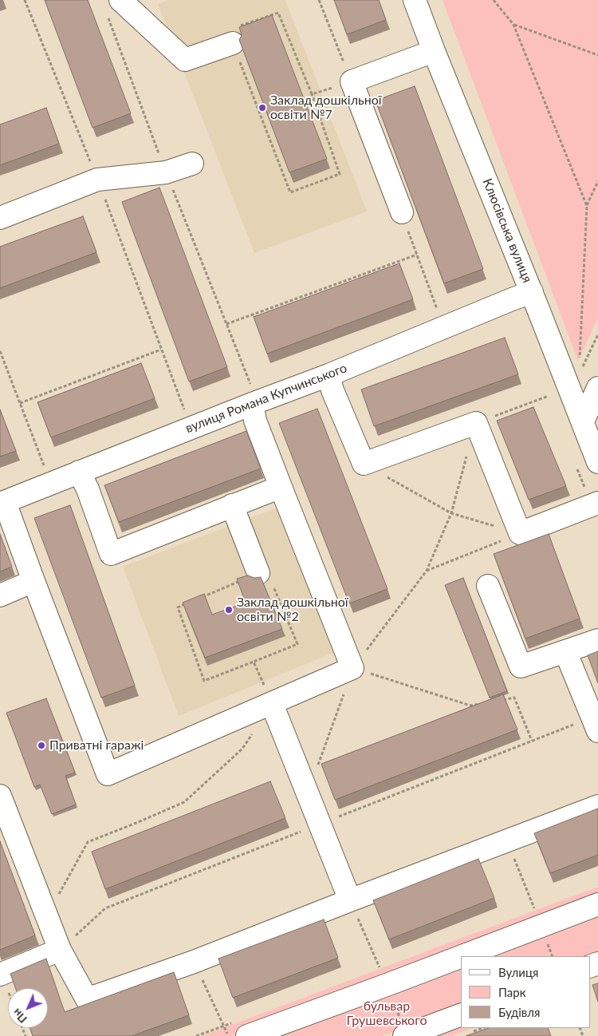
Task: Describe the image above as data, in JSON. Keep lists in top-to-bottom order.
{
  "streets": {
    "street": ["Клюсівська вулиця", "вулиця Романа Купчинського"]
  },
  "crossings": [
    ["Клюсівська вулиця", "вулиця Романа Купчинського"]
  ],
  "parks": ["бульвар Грушевського"],
  "places": ["Заклад дошкільної освіти №7", "Заклад дошкільної освіти №2", "Приватні гаражі"],
  "legend": ["Вулиця", "Парк", "Будівля"],
  "north": "bottom left"
}
